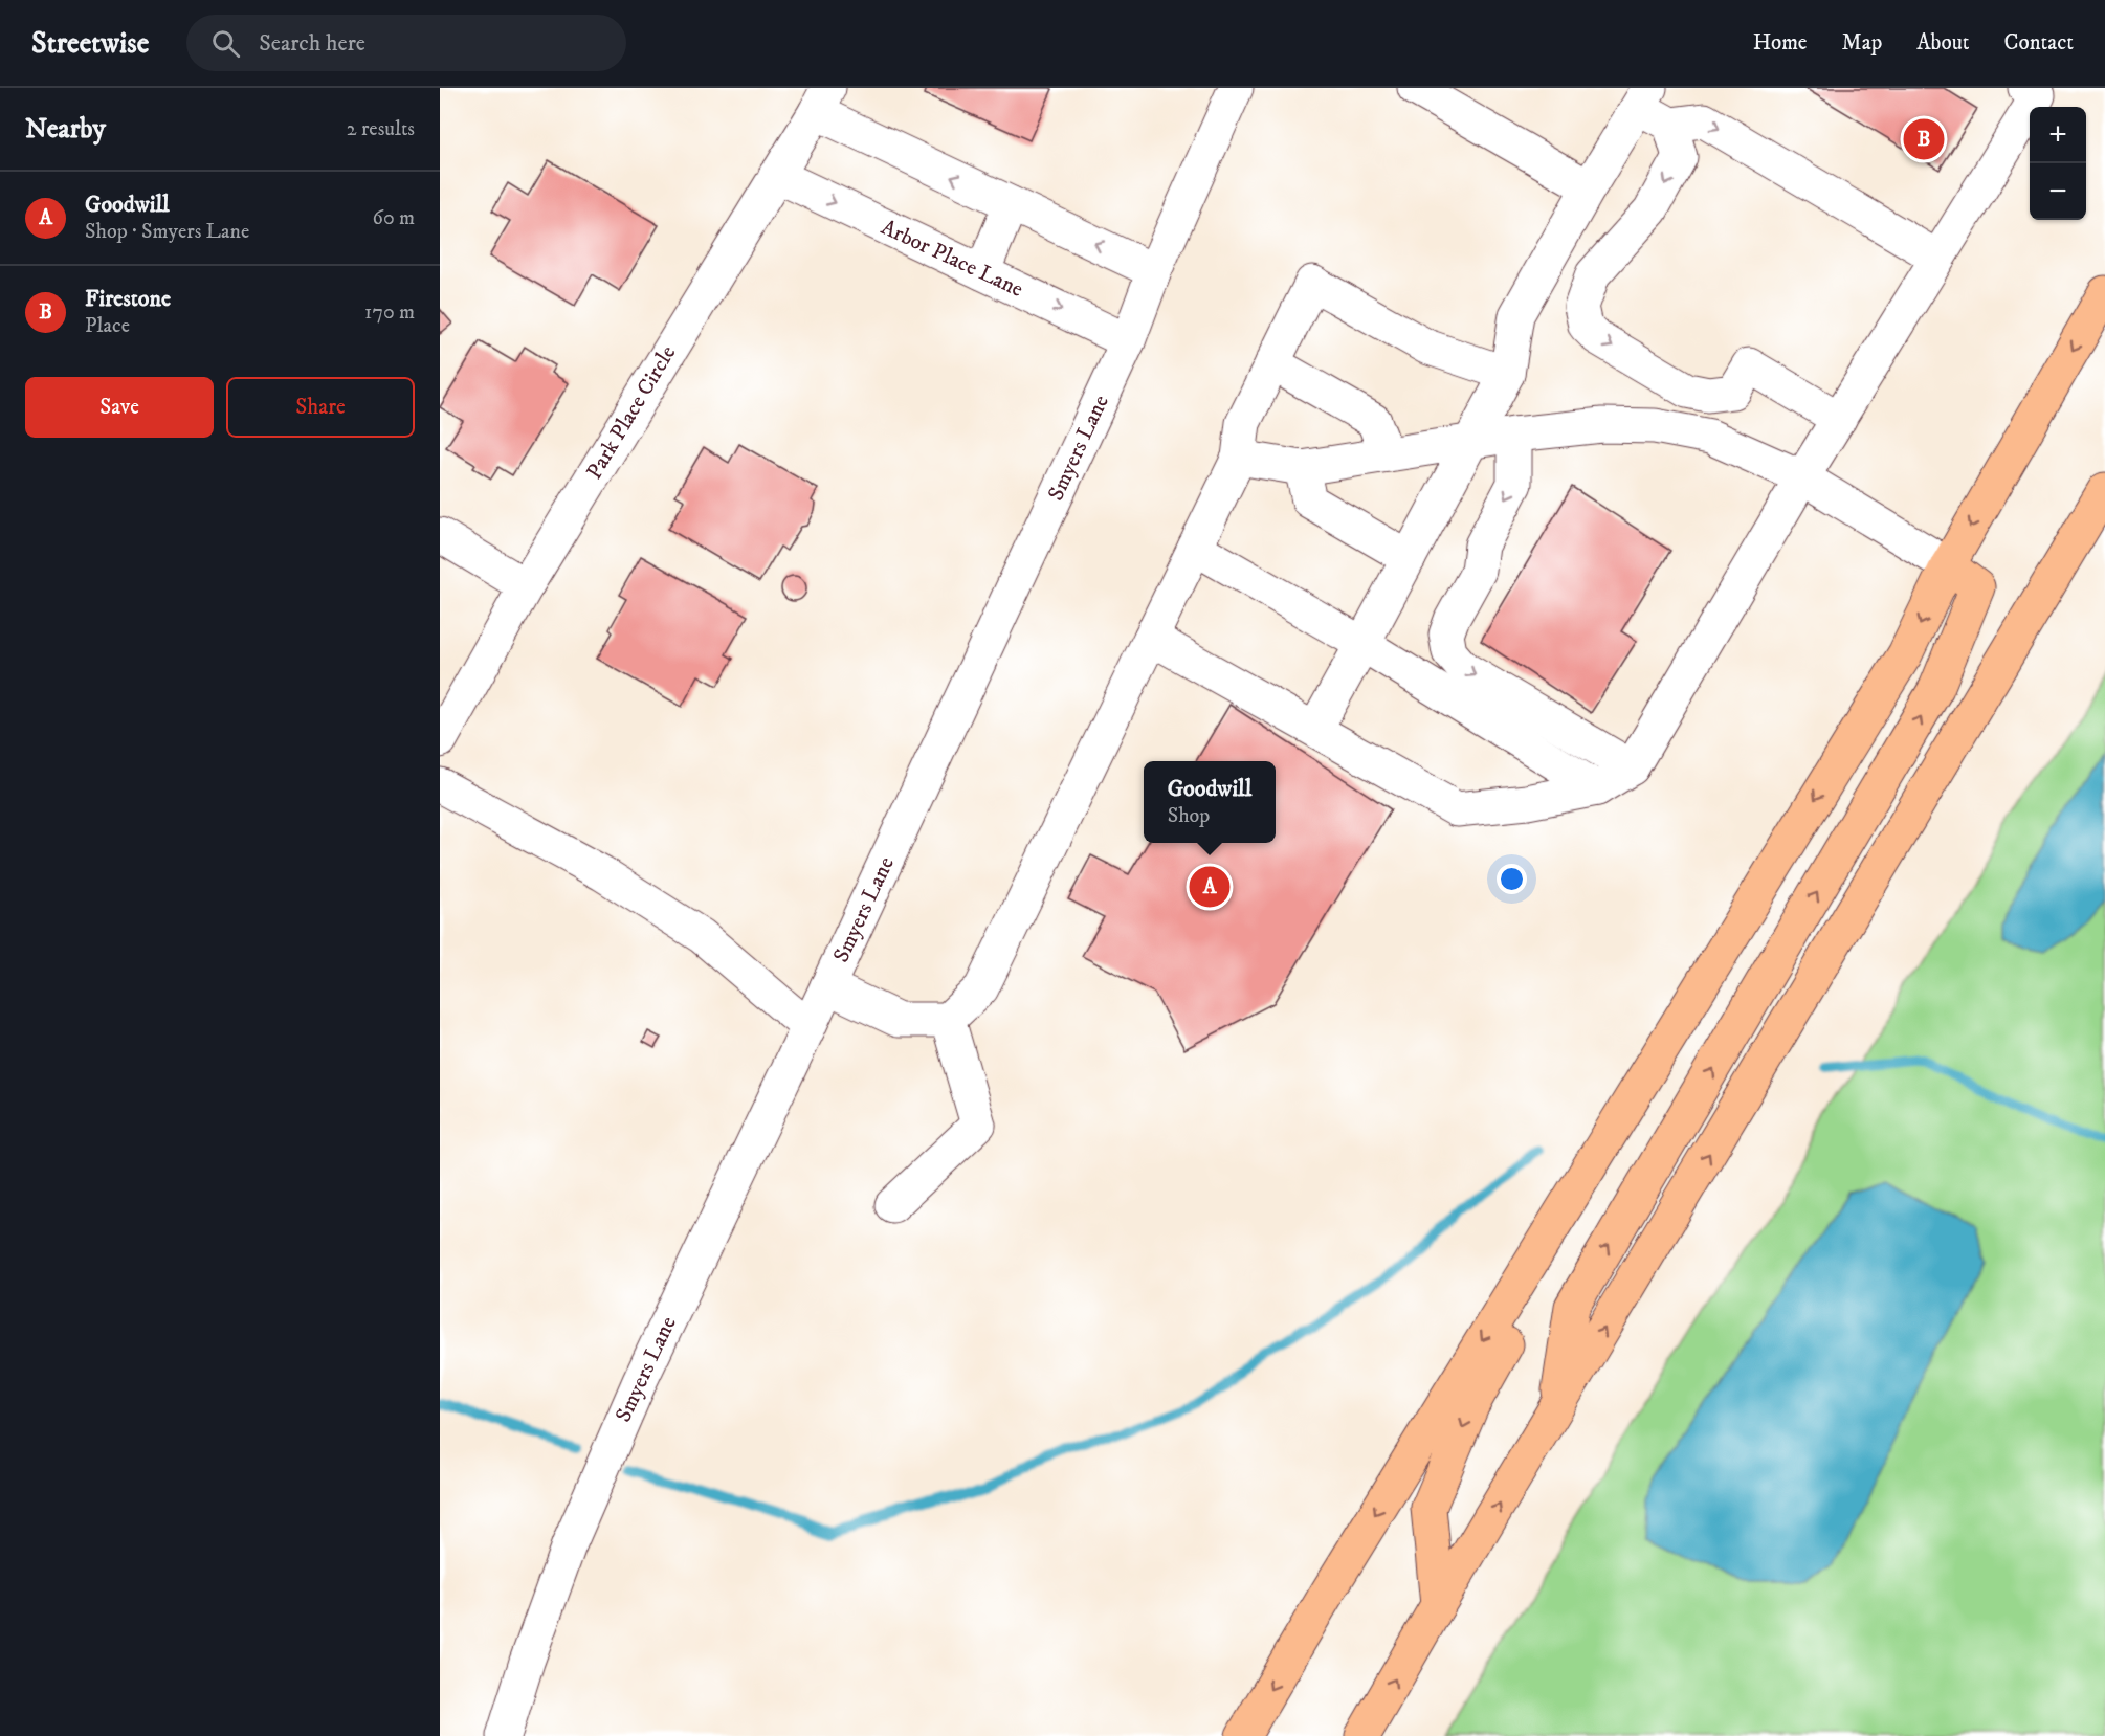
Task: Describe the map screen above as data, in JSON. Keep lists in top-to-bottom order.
{
  "streets": {
    "street": ["Arbor Place Lane", "Park Place Circle", "Smyers Lane"]
  },
  "crossings": [
    ["Arbor Place Lane", "Park Place Circle"],
    ["Arbor Place Lane", "Smyers Lane"]
  ],
  "page": {
    "header": "Streetwise",
    "search": "Search here",
    "nav": [
      "Home",
      "Map",
      "About",
      "Contact"
    ],
    "heading": ["Nearby", "2 results"],
    "map_buttons": ["+", "−"],
    "pins": ["B", "A"],
    "list": [
      {
        "mark": "A",
        "name": "Goodwill",
        "note": "Shop · Smyers Lane",
        "value": "60 m"
      },
      {
        "mark": "B",
        "name": "Firestone",
        "note": "Place",
        "value": "170 m"
      }
    ],
    "buttons": ["Save", "Share"],
    "popup": ["Goodwill", "Shop"]
  }
}
